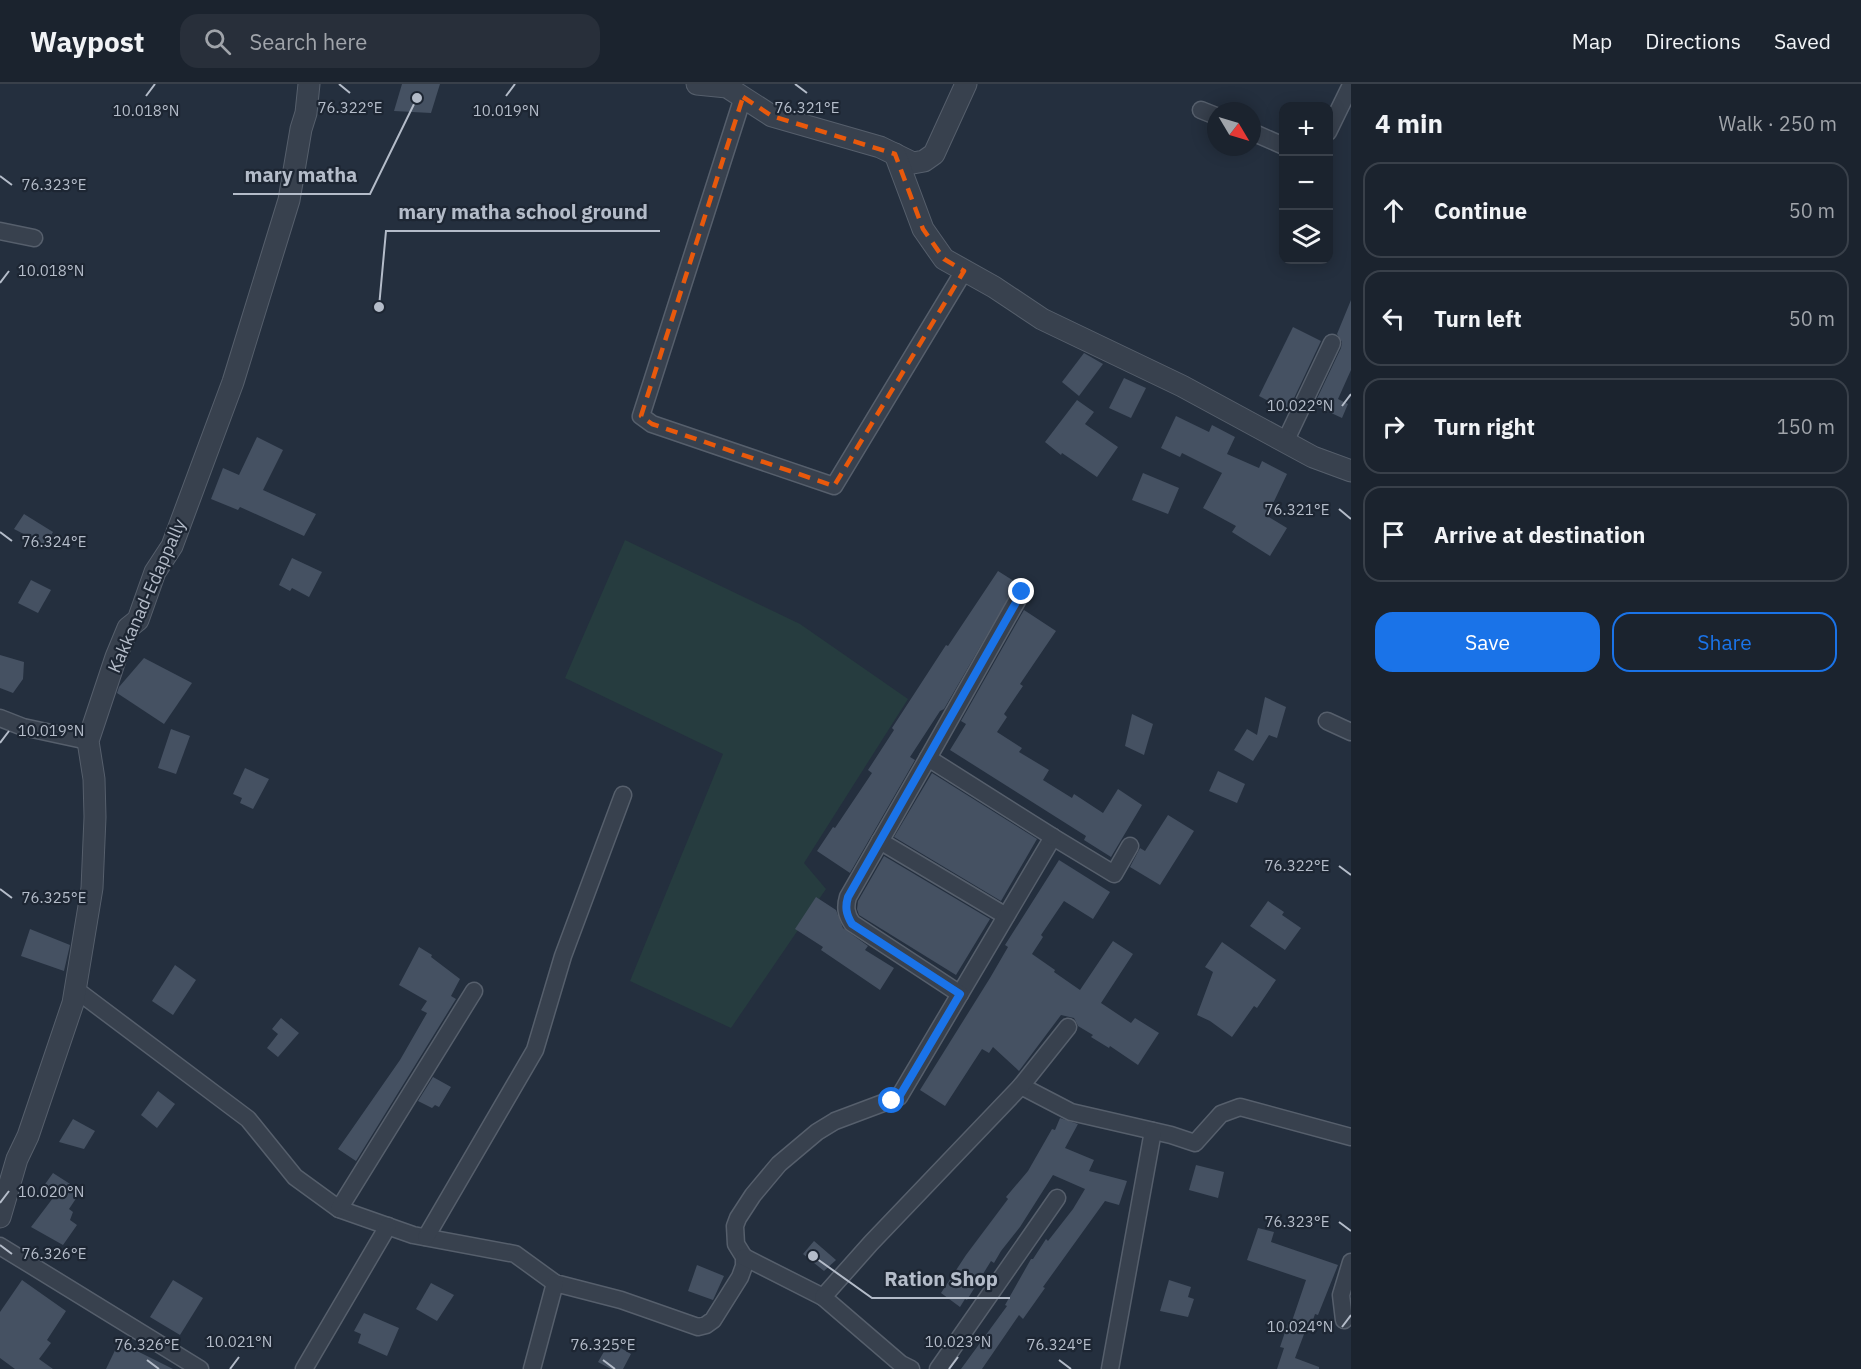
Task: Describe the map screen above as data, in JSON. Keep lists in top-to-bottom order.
{
  "streets": {
    "street": ["Kakkanad-Edappally"]
  },
  "places": ["mary matha", "mary matha school ground", "Ration Shop"],
  "north": "bottom right",
  "page": {
    "header": "Waypost",
    "search": "Search here",
    "nav": ["Map", "Directions", "Saved"],
    "heading": ["4 min", "Walk · 250 m"],
    "map_buttons": ["+", "−"],
    "list": [
      ["Continue", "50 m"],
      ["Turn left", "50 m"],
      ["Turn right", "150 m"],
      "Arrive at destination"
    ],
    "buttons": ["Save", "Share"]
  },
  "coordinates": [
    "76.322°E",
    "76.321°E",
    "10.018°N",
    "10.019°N",
    "76.323°E",
    "10.022°N",
    "76.324°E",
    "76.325°E",
    "10.020°N",
    "76.326°E",
    "10.024°N",
    "10.021°N",
    "10.023°N"
  ]
}
